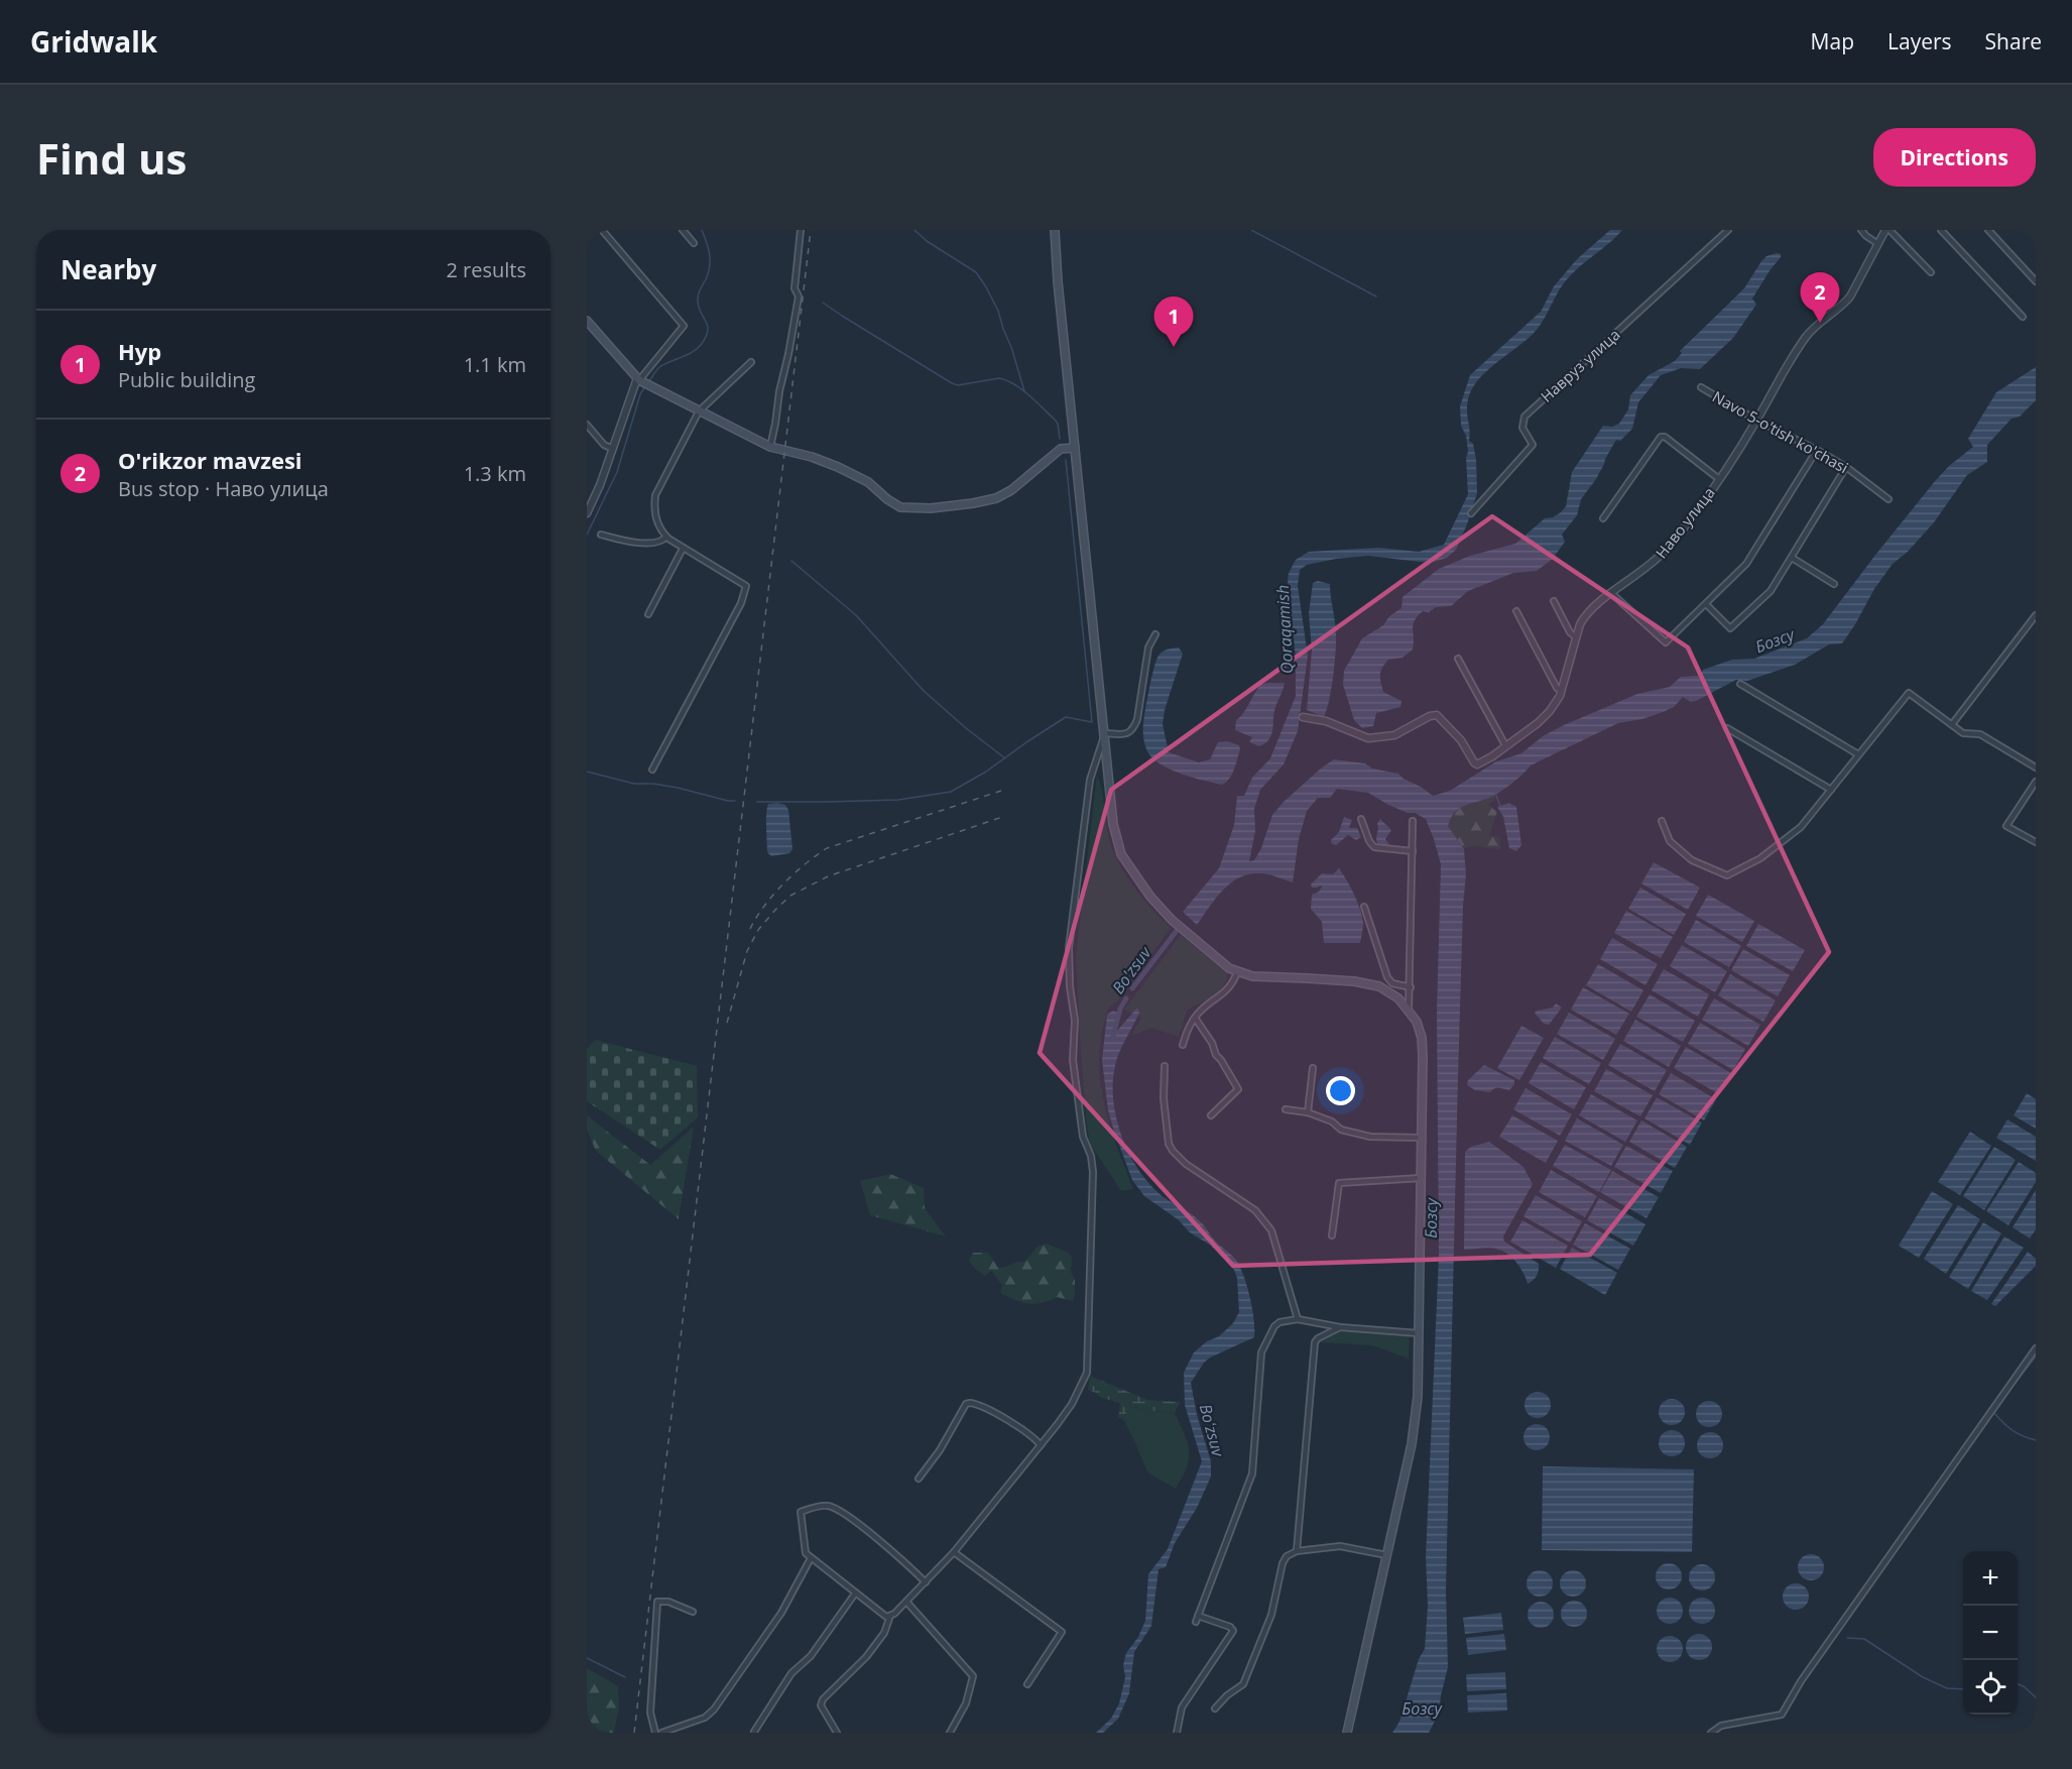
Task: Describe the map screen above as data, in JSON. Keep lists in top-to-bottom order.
{
  "streets": {
    "street": ["Навруз улица", "Navo 5-o'tish ko'chasi", "Наво улица"]
  },
  "crossings": [
    ["Navo 5-o'tish ko'chasi", "Наво улица"]
  ],
  "water": [
    "Qoraqamish",
    "Бозсу",
    "Bo'zsuv",
    "Boʻzsuv"
  ],
  "page": {
    "header": "Gridwalk",
    "nav": ["Map", "Layers", "Share"],
    "buttons": "Directions",
    "title": "Find us",
    "heading": ["Nearby", "2 results"],
    "pins": ["2", "1"],
    "list": [
      {
        "mark": "1",
        "name": "Нур",
        "note": "Public building",
        "value": "1.1 km"
      },
      {
        "mark": "2",
        "name": "O'rikzor mavzesi",
        "note": "Bus stop · Наво улица",
        "value": "1.3 km"
      }
    ],
    "map_buttons": ["+", "−"]
  }
}
